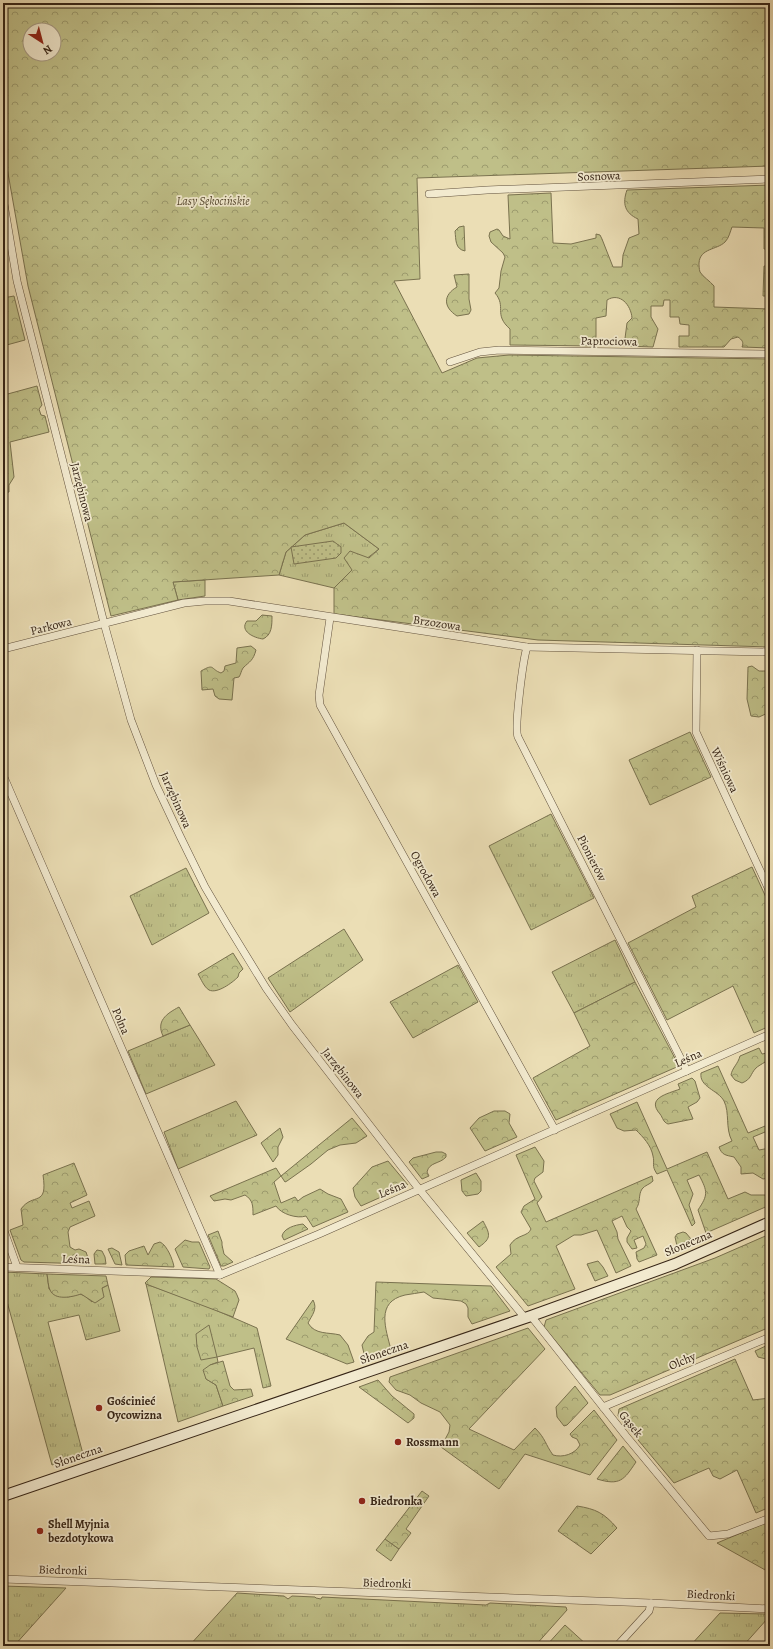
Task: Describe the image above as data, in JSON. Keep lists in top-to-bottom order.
{
  "streets": {
    "main road": ["Słoneczna"],
    "street": [
      "Sosnowa",
      "Paprociowa",
      "Jarzębinowa",
      "Brzozowa",
      "Parkowa",
      "Wiśniowa",
      "Pionierów",
      "Ogrodowa",
      "Polna",
      "Leśna",
      "Olchy",
      "Gąsek",
      "Biedronki"
    ]
  },
  "crossings": [
    ["Jarzębinowa", "Brzozowa"],
    ["Jarzębinowa", "Parkowa"],
    ["Jarzębinowa", "Leśna"],
    ["Jarzębinowa", "Słoneczna"],
    ["Jarzębinowa", "Gąsek"],
    ["Brzozowa", "Parkowa"],
    ["Brzozowa", "Wiśniowa"],
    ["Brzozowa", "Pionierów"],
    ["Brzozowa", "Ogrodowa"],
    ["Pionierów", "Leśna"],
    ["Ogrodowa", "Leśna"],
    ["Polna", "Leśna"],
    ["Słoneczna", "Gąsek"],
    ["Olchy", "Gąsek"]
  ],
  "parks": ["Lasy Sękocińskie"],
  "places": [
    "Gościnieć Oycowizna",
    "Rossmann",
    "Biedronka",
    "Shell Myjnia bezdotykowa"
  ],
  "north": "bottom right"
}
